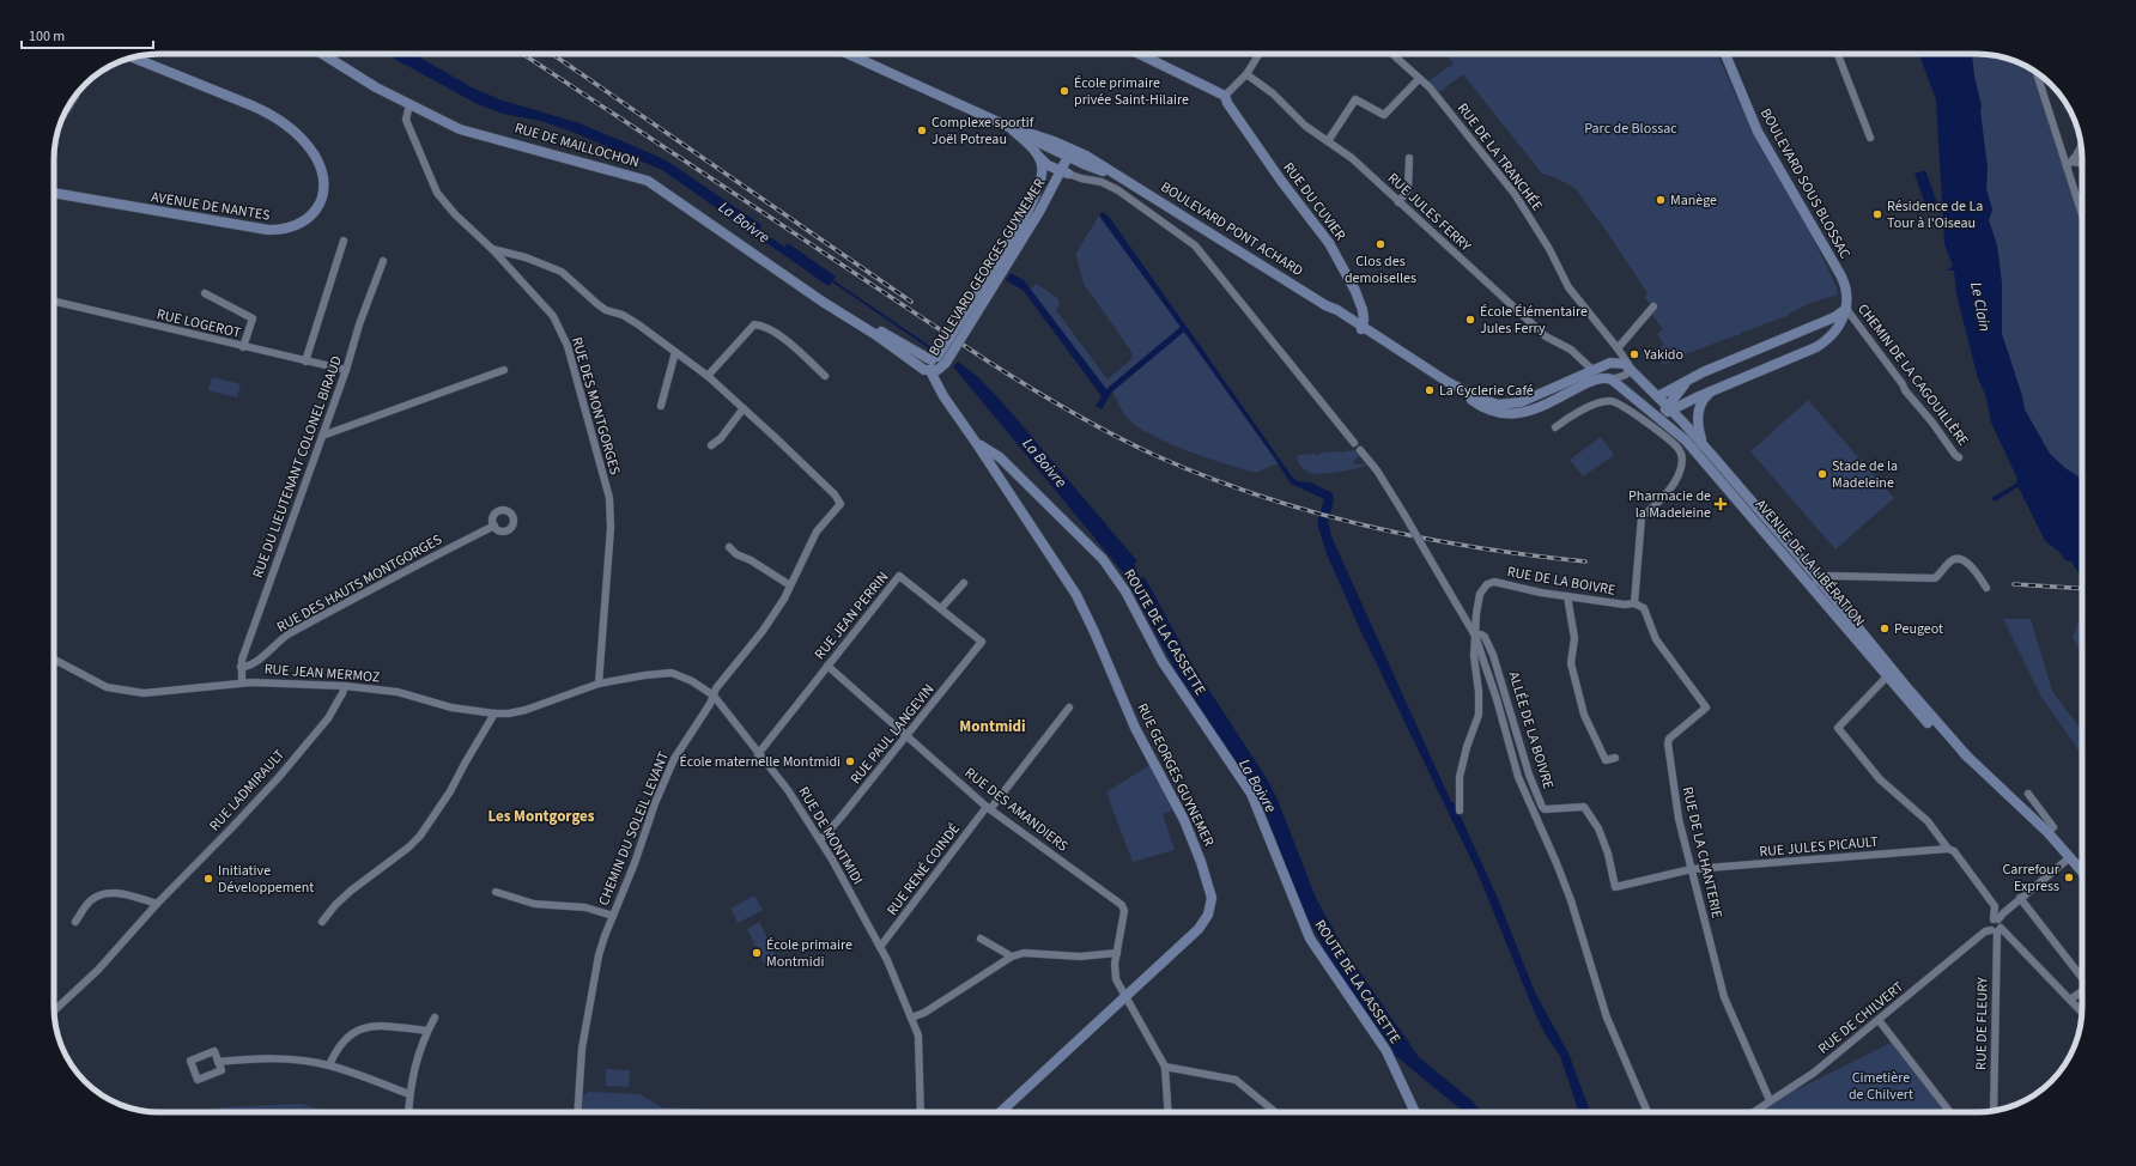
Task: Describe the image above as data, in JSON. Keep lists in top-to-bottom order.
{
  "streets": {
    "main road": [
      "RUE DE MAILLOCHON",
      "BOULEVARD SOUS BLOSSAC",
      "RUE DU CUVIER",
      "AVENUE DE NANTES",
      "BOULEVARD PONT ACHARD",
      "BOULEVARD GEORGES GUYNEMER",
      "AVENUE DE LA LIBÉRATION",
      "ROUTE DE LA CASSETTE",
      "RUE GEORGES GUYNEMER"
    ],
    "street": [
      "RUE DE LA TRANCHÉE",
      "RUE JULES FERRY",
      "RUE LOGEROT",
      "CHEMIN DE LA CAGOUILLÈRE",
      "RUE DES MONTGORGES",
      "RUE DU LIEUTENANT COLONEL BIRAUD",
      "RUE DE LA BOIVRE",
      "RUE DES HAUTS MONTGORGES",
      "RUE JEAN PERRIN",
      "RUE JEAN MERMOZ",
      "ALLÉE DE LA BOIVRE",
      "RUE PAUL LANGEVIN",
      "RUE LADMIRAULT",
      "RUE DES AMANDIERS",
      "CHEMIN DU SOLEIL LEVANT",
      "RUE DE MONTMIDI",
      "RUE JULES PICAULT",
      "RUE DE LA CHANTERIE",
      "RUE RENÉ COINDÉ",
      "RUE DE CHILVERT",
      "RUE DE FLEURY"
    ]
  },
  "crossings": [
    ["RUE DE MAILLOCHON", "BOULEVARD GEORGES GUYNEMER"],
    ["RUE DE MAILLOCHON", "RUE DES MONTGORGES"],
    ["RUE DE MAILLOCHON", "RUE GEORGES GUYNEMER"],
    ["RUE DE LA TRANCHÉE", "BOULEVARD PONT ACHARD"],
    ["BOULEVARD SOUS BLOSSAC", "CHEMIN DE LA CAGOUILLÈRE"],
    ["RUE DU CUVIER", "BOULEVARD PONT ACHARD"],
    ["RUE JULES FERRY", "BOULEVARD PONT ACHARD"],
    ["BOULEVARD PONT ACHARD", "BOULEVARD GEORGES GUYNEMER"],
    ["BOULEVARD PONT ACHARD", "AVENUE DE LA LIBÉRATION"],
    ["BOULEVARD GEORGES GUYNEMER", "RUE GEORGES GUYNEMER"],
    ["RUE LOGEROT", "RUE DU LIEUTENANT COLONEL BIRAUD"],
    ["RUE DES MONTGORGES", "RUE JEAN MERMOZ"],
    ["RUE DES MONTGORGES", "RUE DE MONTMIDI"],
    ["RUE DU LIEUTENANT COLONEL BIRAUD", "RUE DES HAUTS MONTGORGES"],
    ["RUE DU LIEUTENANT COLONEL BIRAUD", "RUE JEAN MERMOZ"],
    ["RUE DE LA BOIVRE", "ALLÉE DE LA BOIVRE"],
    ["RUE DE LA BOIVRE", "RUE DE LA CHANTERIE"],
    ["RUE JEAN PERRIN", "RUE PAUL LANGEVIN"],
    ["RUE JEAN PERRIN", "RUE DES AMANDIERS"],
    ["RUE JEAN PERRIN", "RUE DE MONTMIDI"],
    ["ROUTE DE LA CASSETTE", "RUE GEORGES GUYNEMER"],
    ["RUE JEAN MERMOZ", "RUE LADMIRAULT"],
    ["RUE JEAN MERMOZ", "RUE DE MONTMIDI"],
    ["ALLÉE DE LA BOIVRE", "RUE JULES PICAULT"],
    ["ALLÉE DE LA BOIVRE", "RUE DE LA CHANTERIE"],
    ["RUE PAUL LANGEVIN", "RUE DES AMANDIERS"],
    ["RUE PAUL LANGEVIN", "RUE DE MONTMIDI"],
    ["RUE GEORGES GUYNEMER", "RUE DES AMANDIERS"],
    ["RUE DES AMANDIERS", "RUE RENÉ COINDÉ"],
    ["CHEMIN DU SOLEIL LEVANT", "RUE DE MONTMIDI"],
    ["RUE DE MONTMIDI", "RUE RENÉ COINDÉ"],
    ["RUE JULES PICAULT", "RUE DE LA CHANTERIE"],
    ["RUE DE LA CHANTERIE", "RUE DE CHILVERT"],
    ["RUE DE CHILVERT", "RUE DE FLEURY"]
  ],
  "districts": ["Montmidi", "Les Montgorges"],
  "water": ["La Boivre", "Le Clain"],
  "parks": ["Parc de Blossac", "Cimetière de Chilvert"],
  "places": {
    "other": [
      "École primaire privée Saint-Hilaire",
      "Complexe sportif Joël Potreau",
      "Manège",
      "Résidence de La Tour à l'Oiseau",
      "Clos des demoiselles",
      "École Élémentaire Jules Ferry",
      "Yakido",
      "La Cyclerie Café",
      "Stade de la Madeleine",
      "Peugeot",
      "École maternelle Montmidi",
      "Carrefour Express",
      "Initiative Développement",
      "École primaire Montmidi"
    ],
    "health": ["Pharmacie de la Madeleine"]
  },
  "scale_bar": "100 m"
}
